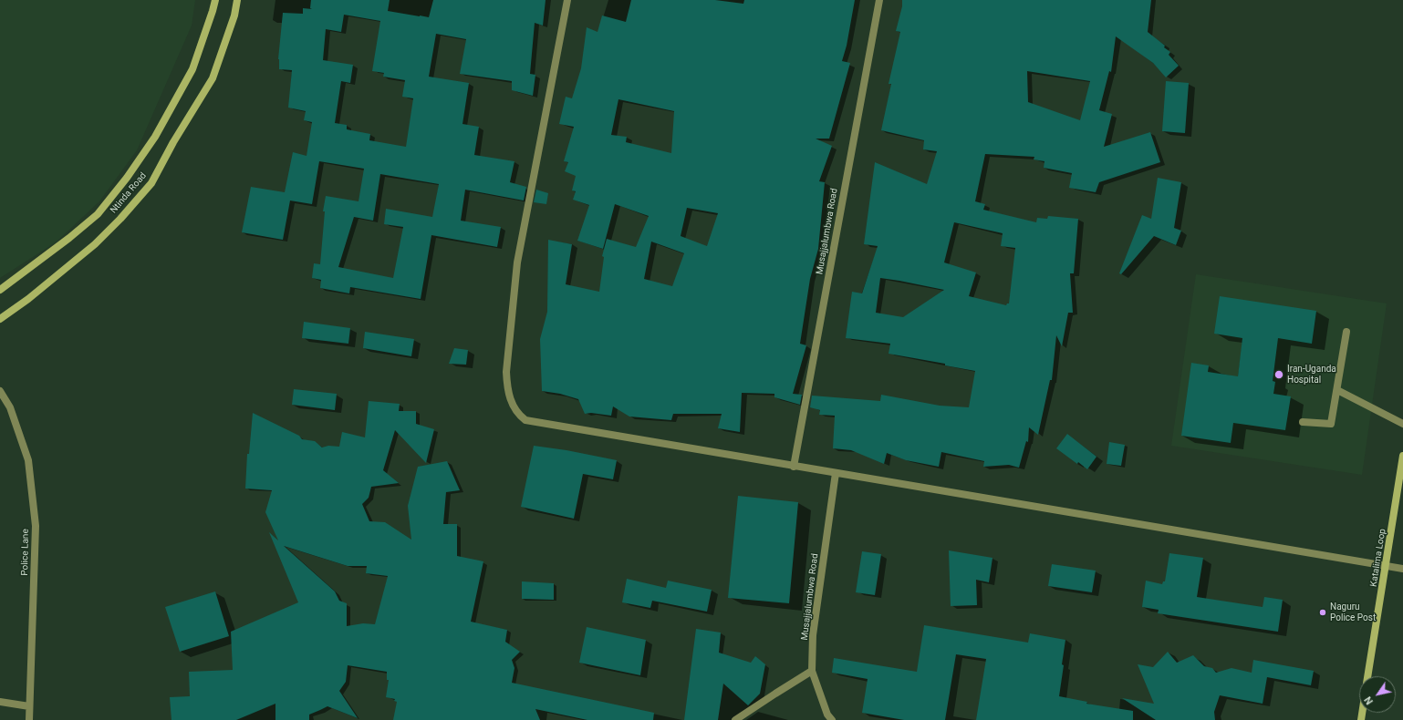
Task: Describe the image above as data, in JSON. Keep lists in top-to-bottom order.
{
  "streets": {
    "main road": ["Ntinda Road", "Katalima Loop"],
    "street": ["Musajjalumbwa Road", "Police Lane"]
  },
  "places": ["Iran-Uganda Hospital", "Naguru Police Post"],
  "north": "bottom left"
}
